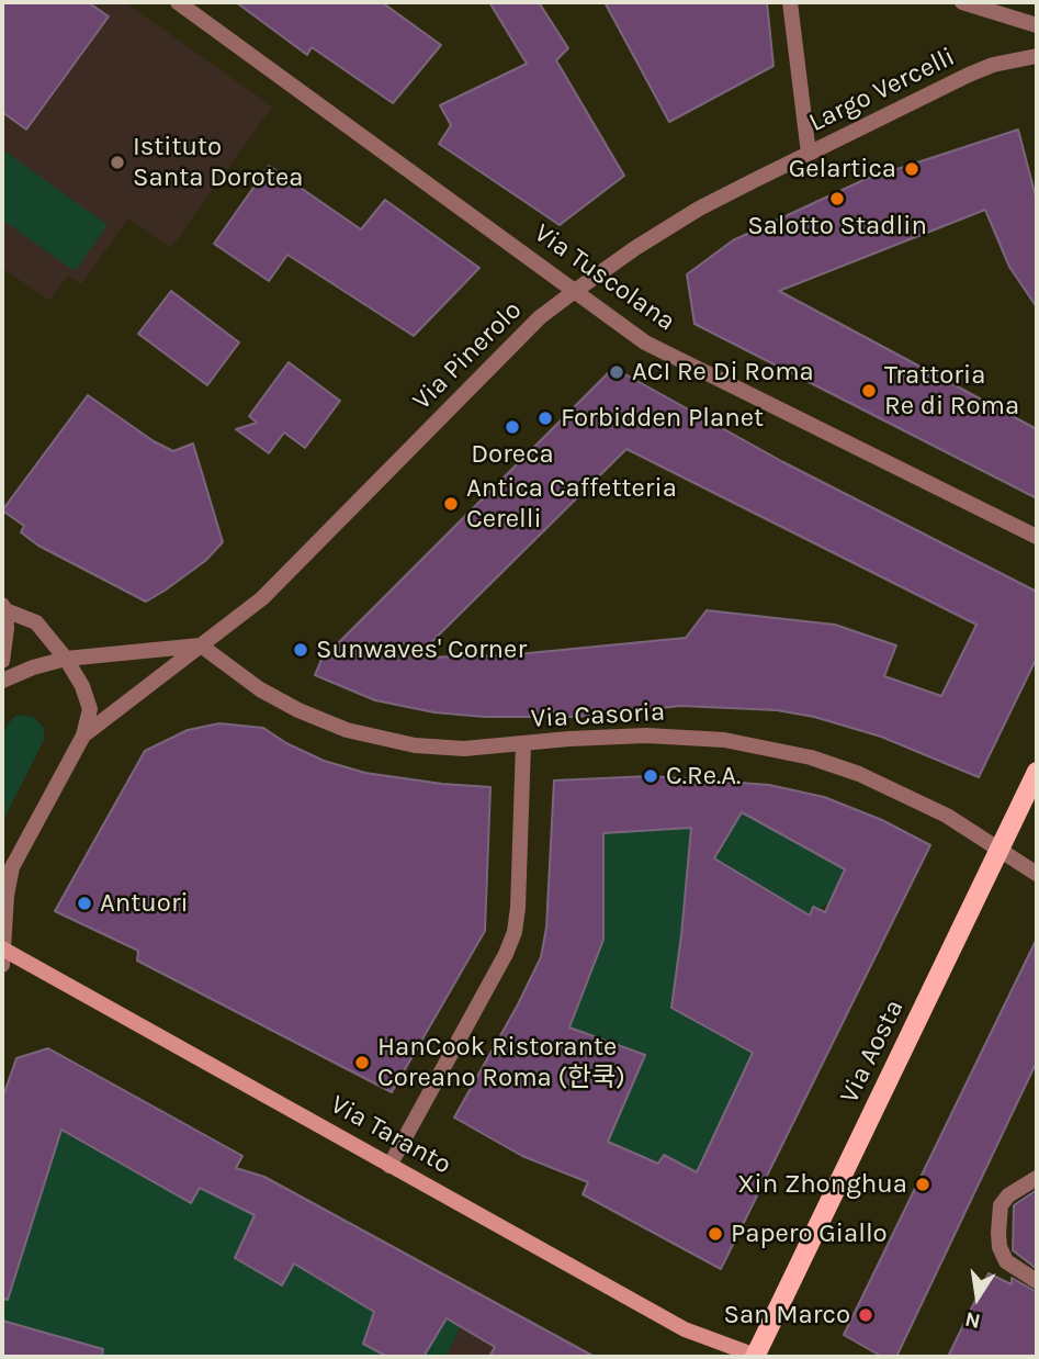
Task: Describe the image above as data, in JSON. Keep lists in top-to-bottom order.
{
  "streets": {
    "main road": ["Via Aosta", "Via Taranto"],
    "street": [
      "Largo Vercelli",
      "Via Tuscolana",
      "Via Pinerolo",
      "Via Casoria"
    ]
  },
  "crossings": [
    ["Largo Vercelli", "Via Pinerolo"],
    ["Via Tuscolana", "Via Pinerolo"],
    ["Via Pinerolo", "Via Casoria"],
    ["Via Casoria", "Via Aosta"],
    ["Via Aosta", "Via Taranto"]
  ],
  "places": [
    "Istituto Santa Dorotea",
    "Gelartica",
    "Salotto Stadlin",
    "ACI Re Di Roma",
    "Trattoria Re di Roma",
    "Forbidden Planet",
    "Doreca",
    "Antica Caffetteria Cerelli",
    "Sunwaves' Corner",
    "C.Re.A.",
    "Antuori",
    "HanCook Ristorante Coreano Roma (한쿡)",
    "Xin Zhonghua",
    "Papero Giallo",
    "San Marco"
  ],
  "north": "bottom"
}
